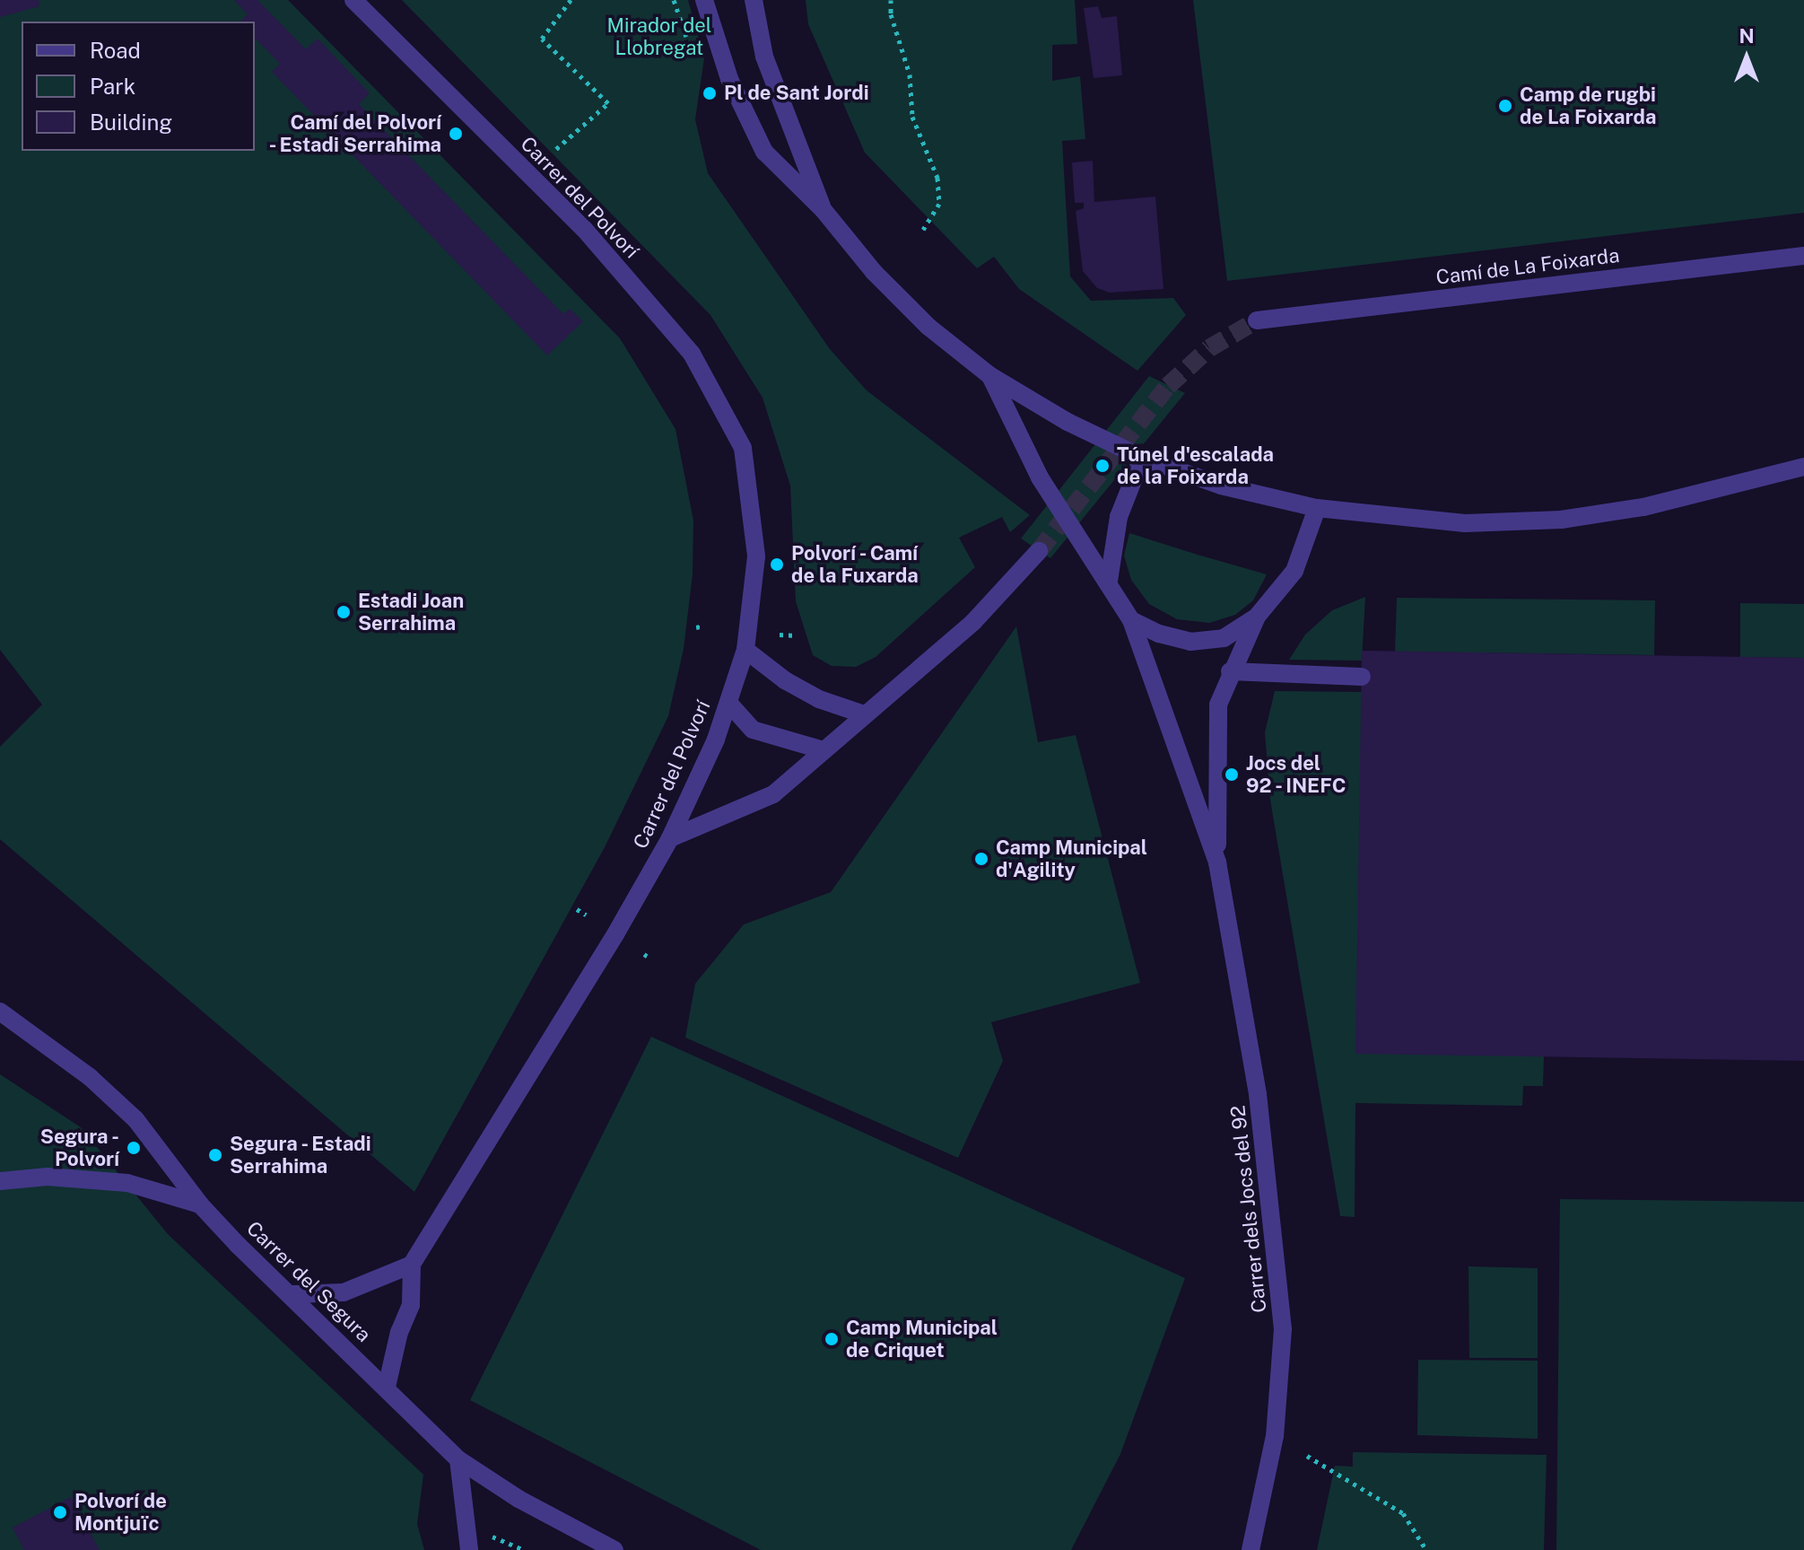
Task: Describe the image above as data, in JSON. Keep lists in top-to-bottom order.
{
  "streets": {
    "street": [
      "Carrer del Polvorí",
      "Camí de La Foixarda",
      "Carrer dels Jocs del 92",
      "Carrer del Segura"
    ]
  },
  "crossings": [
    ["Carrer del Polvorí", "Carrer del Segura"]
  ],
  "parks": ["Mirador del Llobregat"],
  "places": [
    "Pl de Sant Jordi",
    "Camp de rugbi de La Foixarda",
    "Camí del Polvorí - Estadi Serrahima",
    "Túnel d'escalada de la Foixarda",
    "Polvorí - Camí de la Fuxarda",
    "Estadi Joan Serrahima",
    "Jocs del 92 - INEFC",
    "Camp Municipal d'Agility",
    "Segura - Polvorí",
    "Segura - Estadi Serrahima",
    "Camp Municipal de Criquet",
    "Polvorí de Montjuïc"
  ],
  "legend": ["Road", "Park", "Building"],
  "north": "top"
}
